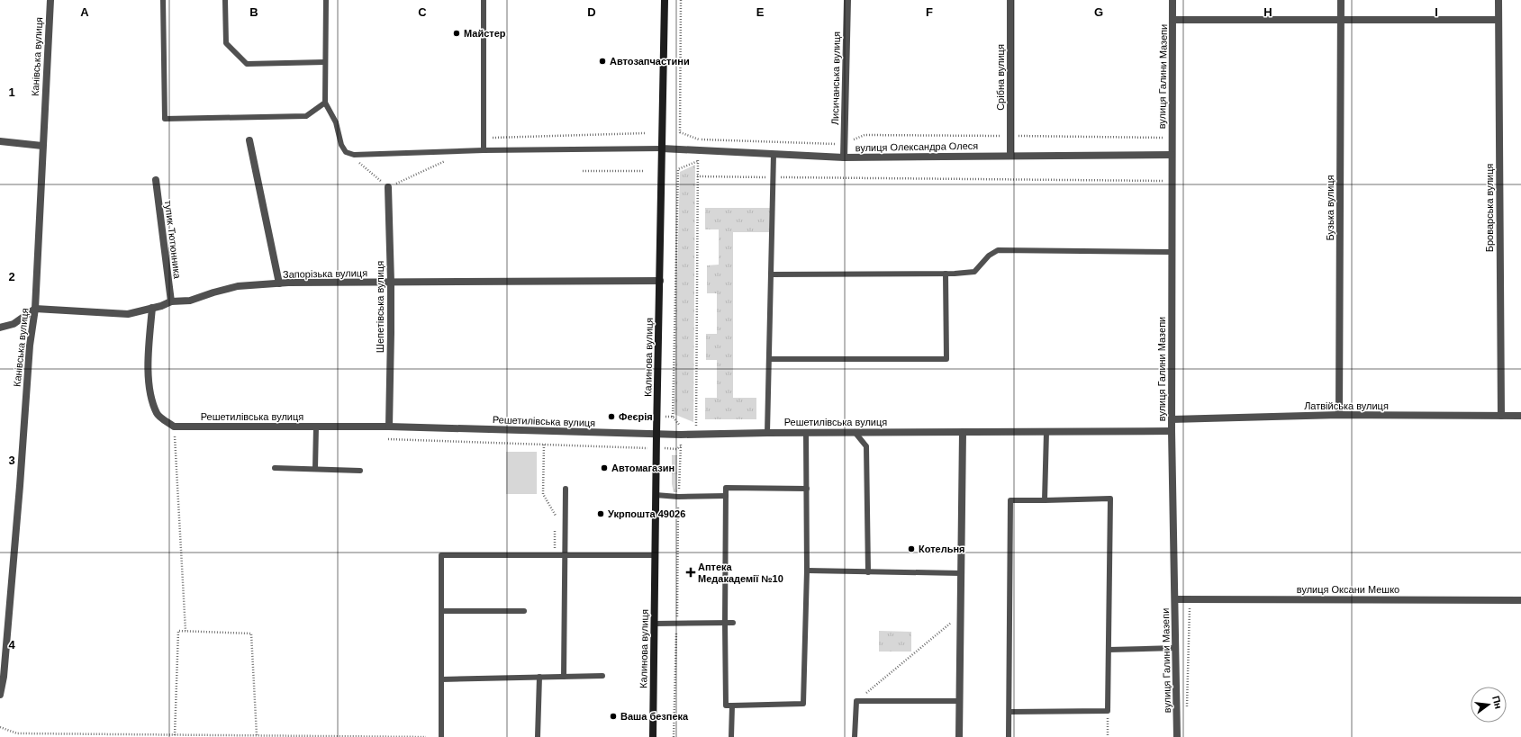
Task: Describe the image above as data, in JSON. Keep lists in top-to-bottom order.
{
  "streets": {
    "main road": ["Калинова вулиця"],
    "street": [
      "Канівська вулиця",
      "вулиця Галини Мазепи",
      "Срібна вулиця",
      "Лисичанська вулиця",
      "вулиця Олександра Олеся",
      "Бузька вулиця",
      "Броварська вулиця",
      "тупик Тютюнника",
      "Запорізька вулиця",
      "Шепетівська вулиця",
      "Латвійська вулиця",
      "Решетилівська вулиця",
      "вулиця Оксани Мешко"
    ]
  },
  "crossings": [
    ["Канівська вулиця", "Запорізька вулиця"],
    ["вулиця Галини Мазепи", "вулиця Олександра Олеся"],
    ["вулиця Галини Мазепи", "Латвійська вулиця"],
    ["вулиця Галини Мазепи", "Решетилівська вулиця"],
    ["вулиця Галини Мазепи", "вулиця Оксани Мешко"],
    ["Срібна вулиця", "вулиця Олександра Олеся"],
    ["Лисичанська вулиця", "вулиця Олександра Олеся"],
    ["вулиця Олександра Олеся", "Калинова вулиця"],
    ["Бузька вулиця", "Латвійська вулиця"],
    ["Броварська вулиця", "Латвійська вулиця"],
    ["тупик Тютюнника", "Запорізька вулиця"],
    ["Запорізька вулиця", "Шепетівська вулиця"],
    ["Запорізька вулиця", "Калинова вулиця"],
    ["Шепетівська вулиця", "Решетилівська вулиця"],
    ["Калинова вулиця", "Решетилівська вулиця"]
  ],
  "places": {
    "other": [
      "Майстер",
      "Автозапчастини",
      "Феєрія",
      "Автомагазин",
      "Укрпошта 49026",
      "Котельня",
      "Ваша безпека"
    ],
    "health": ["Аптека Медакадемії №10"]
  },
  "north": "right",
  "grid": {
    "columns": [
      "A",
      "B",
      "C",
      "D",
      "E",
      "F",
      "G",
      "H",
      "I"
    ],
    "rows": [
      "1",
      "2",
      "3",
      "4"
    ]
  }
}
